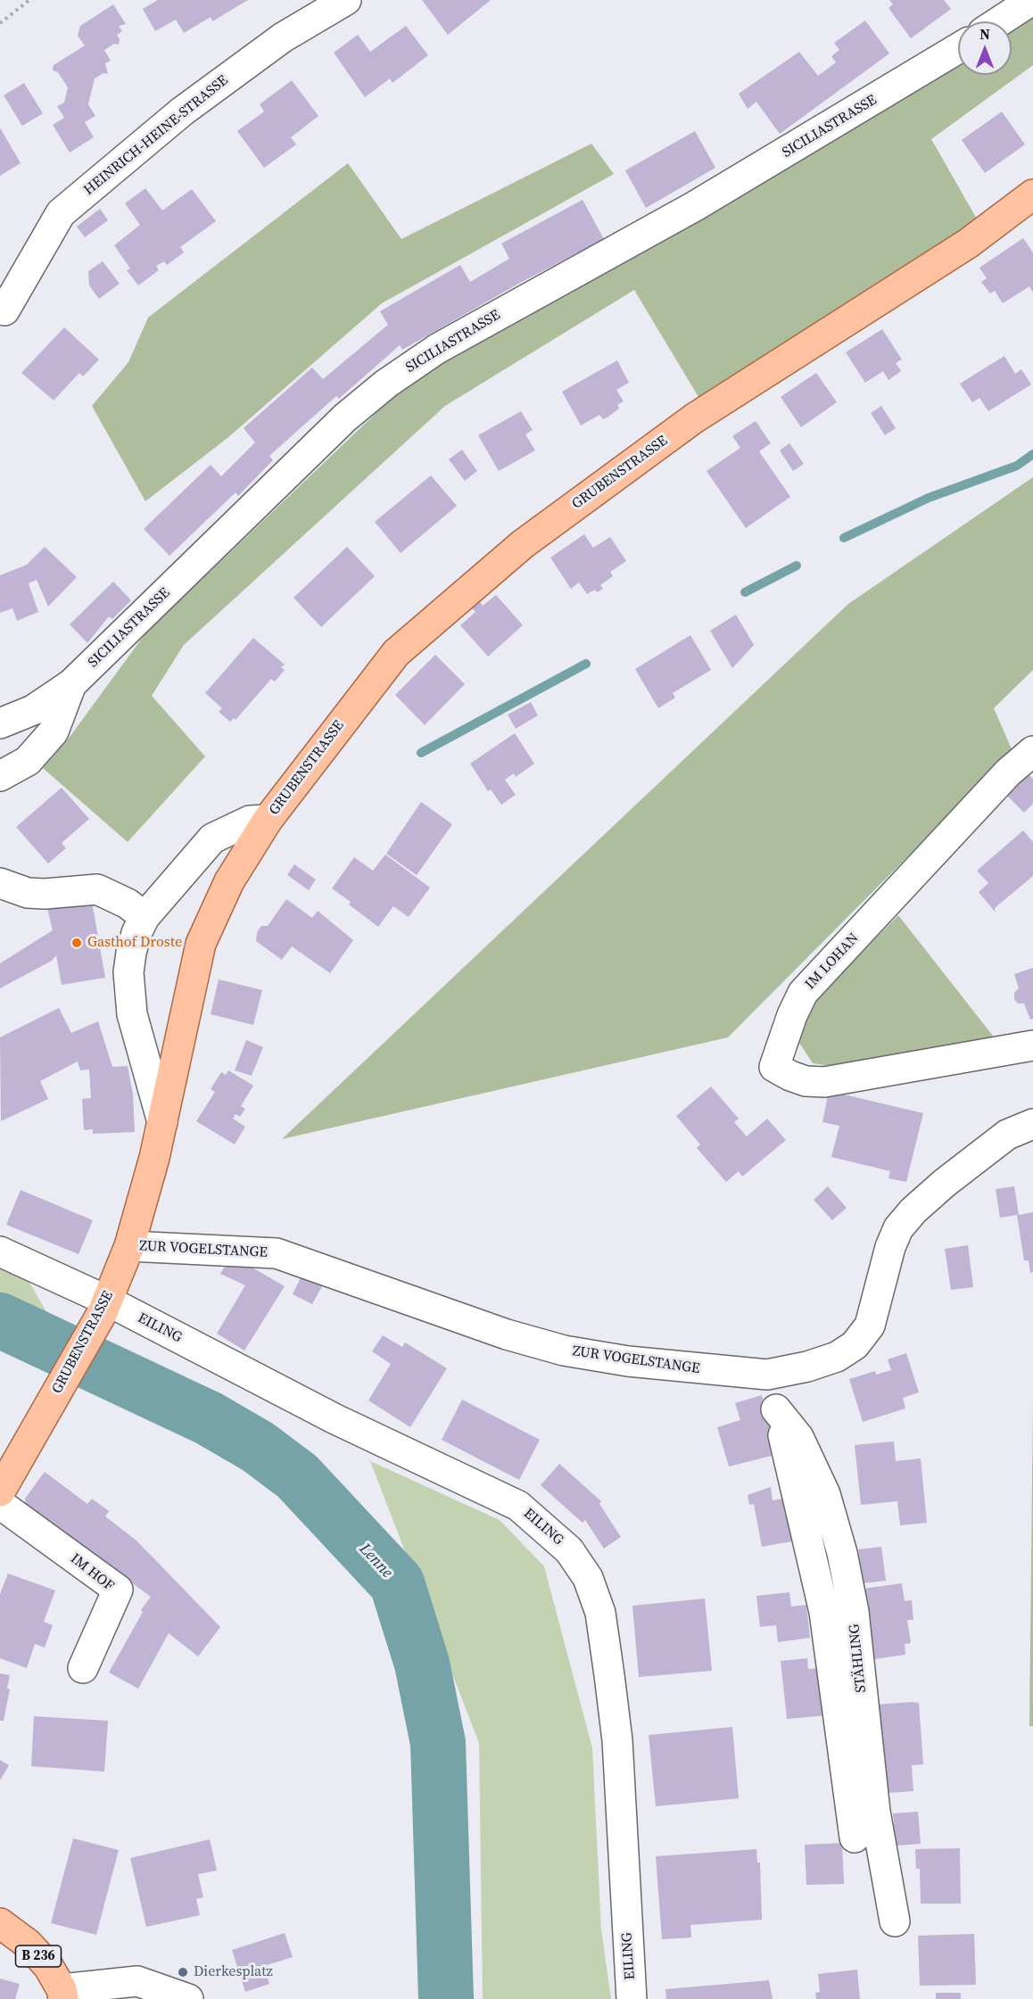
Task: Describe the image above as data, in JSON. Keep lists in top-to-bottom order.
{
  "streets": {
    "main road": ["GRUBENSTRASSE", "B 236"],
    "street": [
      "SICILIASTRASSE",
      "HEINRICH-HEINE-STRASSE",
      "IM LOHAN",
      "ZUR VOGELSTANGE",
      "EILING",
      "IM HOF",
      "STÄHLING"
    ]
  },
  "crossings": [
    ["GRUBENSTRASSE", "ZUR VOGELSTANGE"],
    ["GRUBENSTRASSE", "EILING"],
    ["ZUR VOGELSTANGE", "STÄHLING"]
  ],
  "water": ["Lenne"],
  "places": ["Gasthof Droste", "Dierkesplatz"],
  "north": "top"
}
